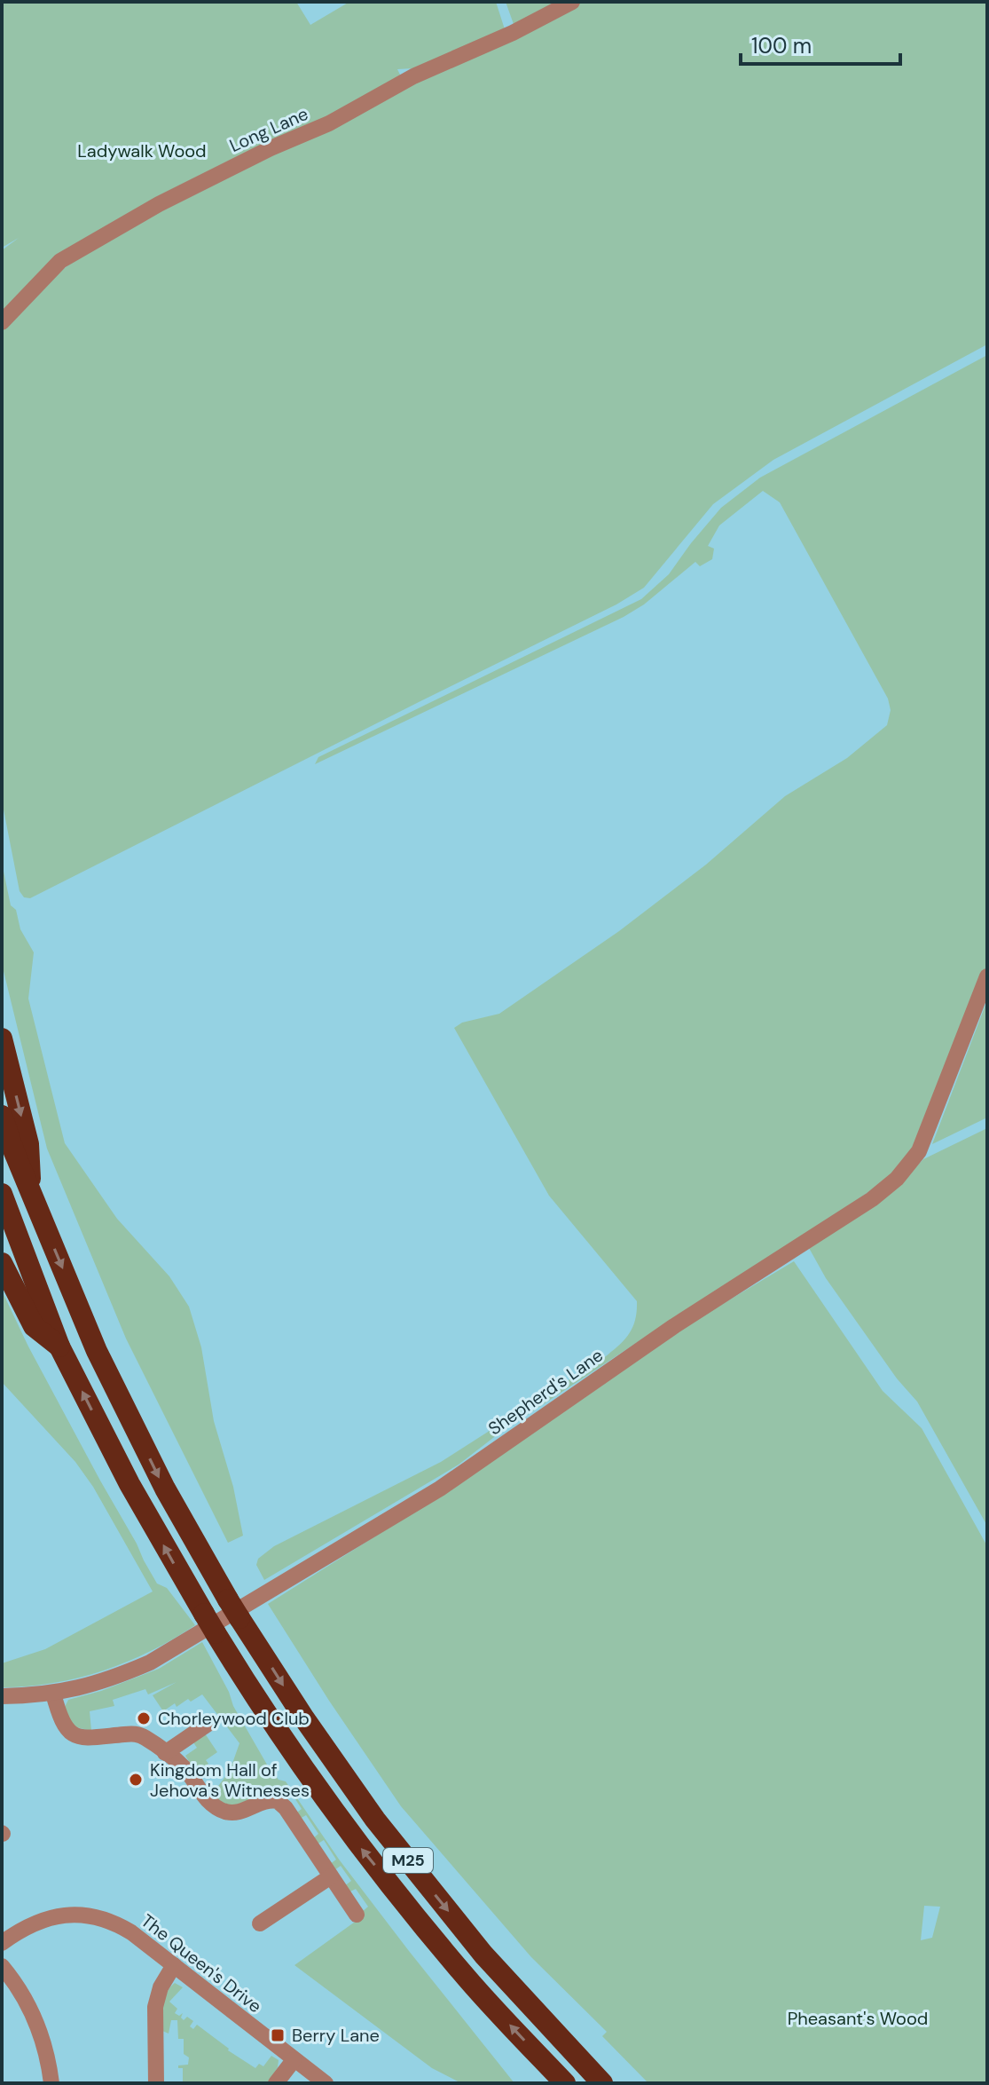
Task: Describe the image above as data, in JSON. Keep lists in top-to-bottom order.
{
  "streets": {
    "highway": ["M25"],
    "street": ["Long Lane", "Shepherd's Lane", "The Queen's Drive"]
  },
  "parks": ["Ladywalk Wood", "Pheasant's Wood"],
  "places": {
    "other": ["Chorleywood Club", "Kingdom Hall of Jehova's Witnesses"],
    "transit": ["Berry Lane"]
  },
  "scale_bar": "100 m"
}
